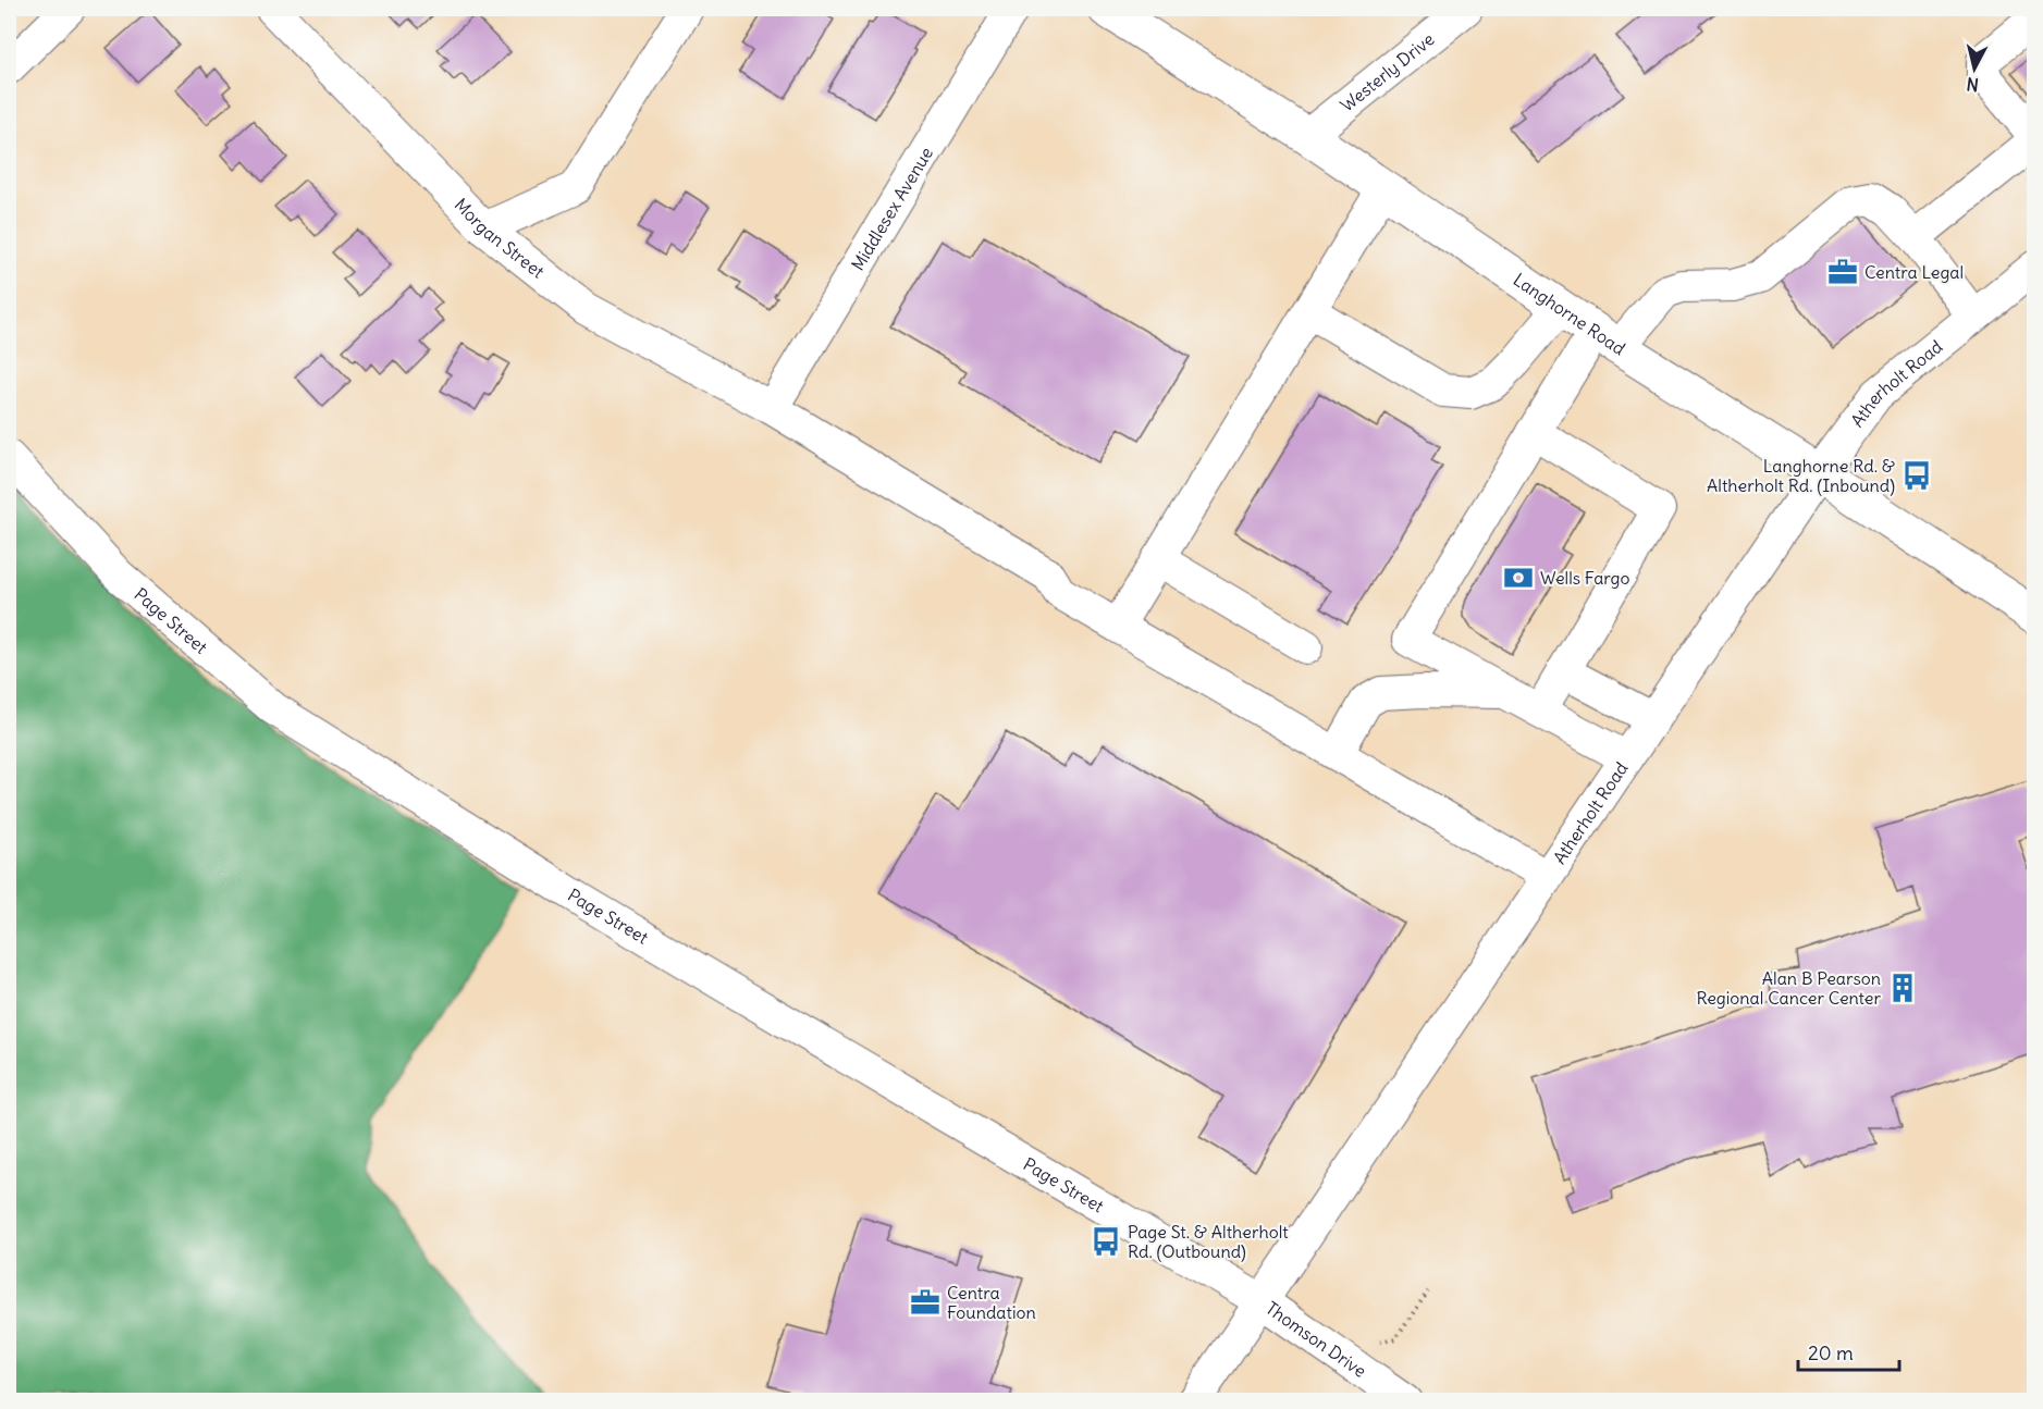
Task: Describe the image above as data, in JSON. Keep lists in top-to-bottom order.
{
  "streets": {
    "main road": ["Langhorne Road"],
    "street": [
      "Westerly Drive",
      "Middlesex Avenue",
      "Morgan Street",
      "Atherholt Road",
      "Page Street",
      "Thomson Drive"
    ]
  },
  "crossings": [
    ["Westerly Drive", "Langhorne Road"],
    ["Middlesex Avenue", "Morgan Street"],
    ["Morgan Street", "Atherholt Road"],
    ["Langhorne Road", "Atherholt Road"],
    ["Atherholt Road", "Page Street"],
    ["Atherholt Road", "Thomson Drive"],
    ["Page Street", "Thomson Drive"]
  ],
  "places": {
    "office": ["Centra Legal", "Centra Foundation"],
    "bus stop": ["Langhorne Rd. & Altherholt Rd. (Inbound)", "Page St. & Altherholt Rd. (Outbound)"],
    "bank": ["Wells Fargo"],
    "building": ["Alan B Pearson Regional Cancer Center"]
  },
  "scale_bar": "20 m",
  "north": "bottom"
}
